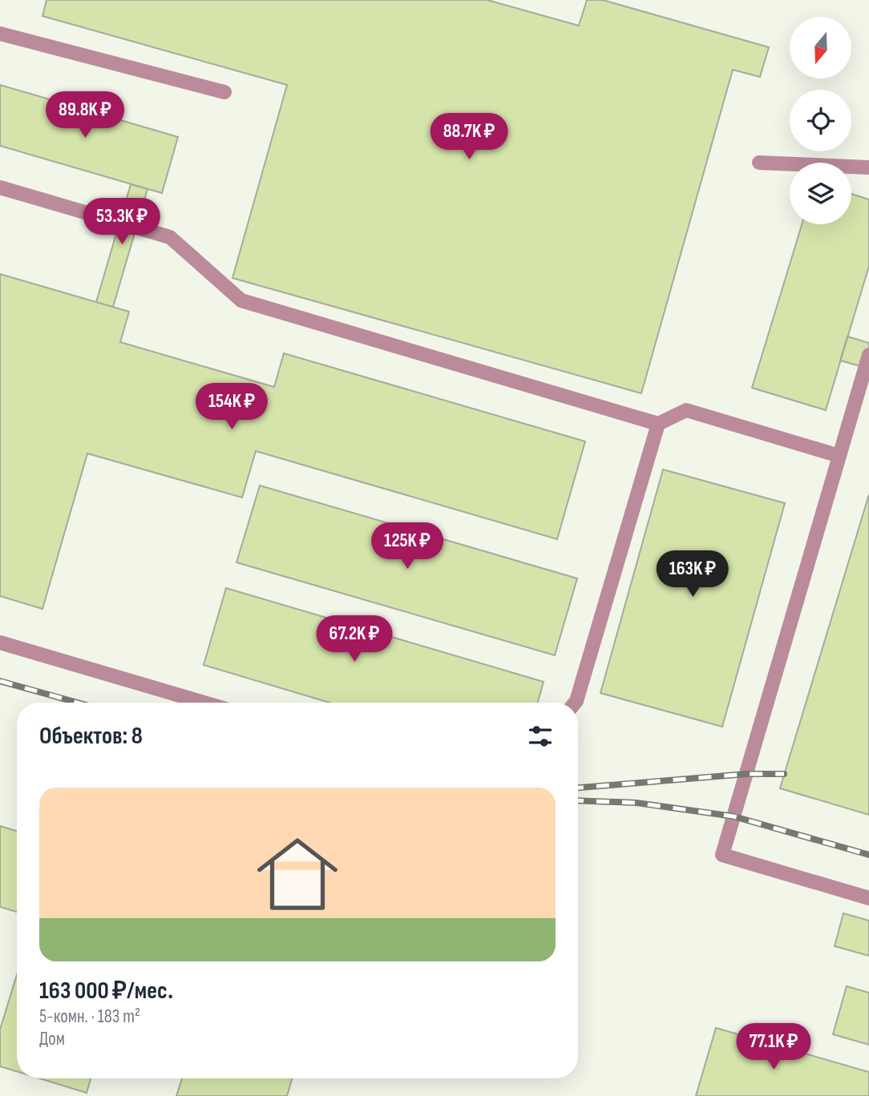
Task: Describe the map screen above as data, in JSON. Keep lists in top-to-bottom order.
{
  "north": "bottom",
  "page": {
    "price": [
      "89.8K ₽",
      "88.7K ₽",
      "53.3K ₽",
      "154K ₽",
      "125K ₽",
      "163K ₽",
      "67.2K ₽",
      "77.1K ₽"
    ],
    "heading": "Объектов: 8",
    "list": [
      {
        "name": "163 000 ₽/мес.",
        "note": "5-комн. · 183 m² · Дом"
      }
    ]
  }
}
